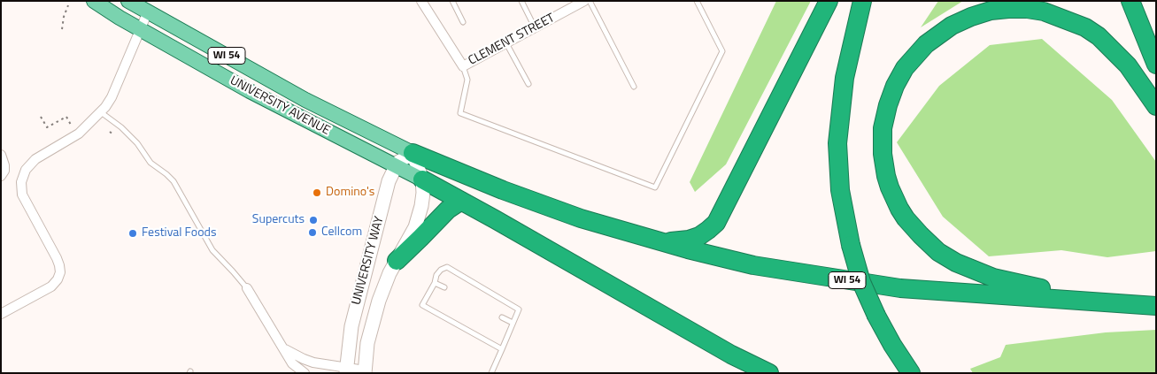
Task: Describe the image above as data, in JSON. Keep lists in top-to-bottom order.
{
  "streets": {
    "highway": ["WI 54"],
    "main road": ["UNIVERSITY AVENUE", "UNIVERSITY WAY"],
    "street": ["CLEMENT STREET"]
  },
  "crossings": [
    ["WI 54", "UNIVERSITY AVENUE"],
    ["WI 54", "UNIVERSITY WAY"],
    ["UNIVERSITY AVENUE", "UNIVERSITY WAY"]
  ],
  "places": [
    "Domino's",
    "Supercuts",
    "Cellcom",
    "Festival Foods"
  ]
}
